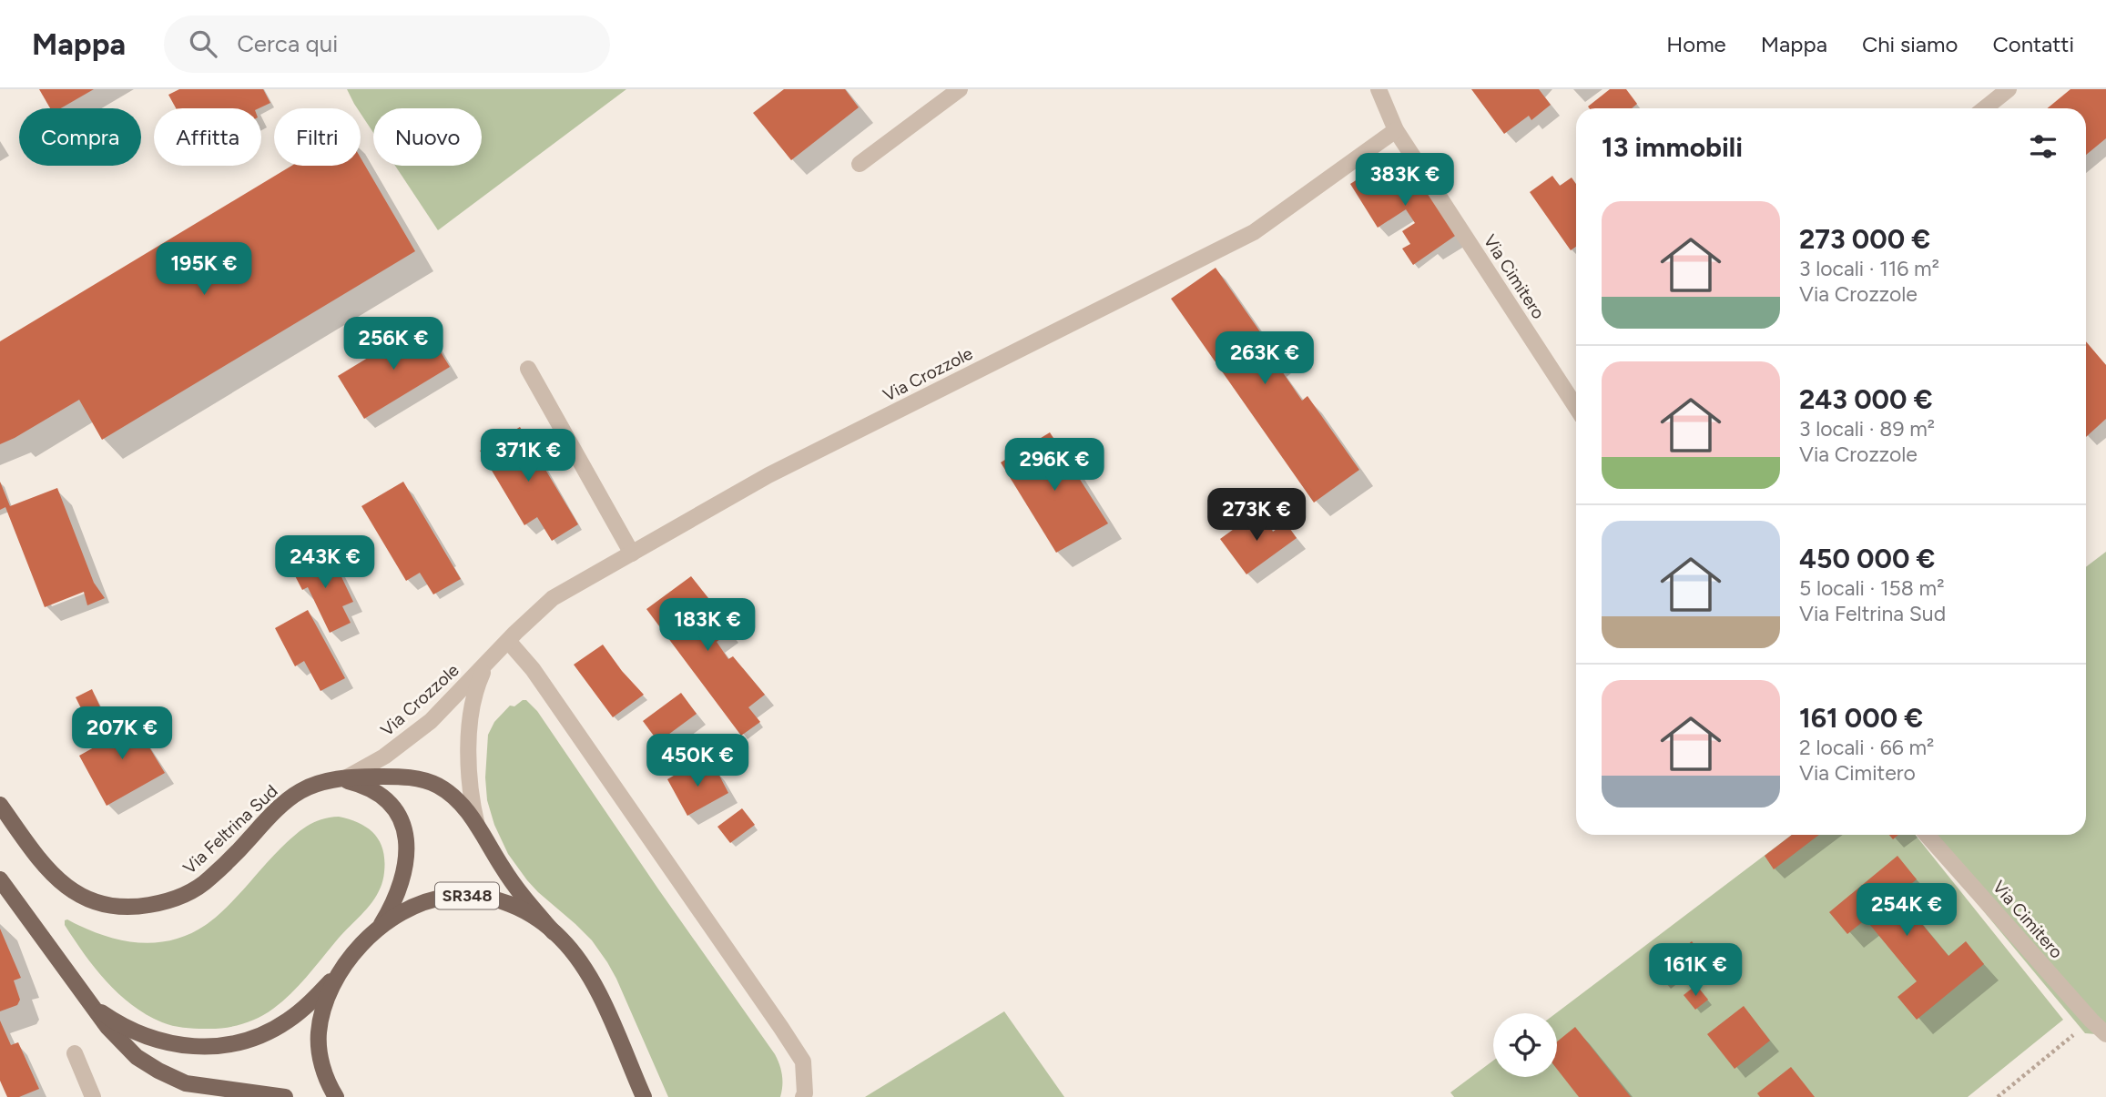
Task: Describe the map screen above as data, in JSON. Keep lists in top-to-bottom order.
{
  "streets": {
    "main road": ["Via Feltrina Sud", "SR348"],
    "street": ["Via Cimitero", "Via Crozzole"]
  },
  "crossings": [
    ["Via Cimitero", "Via Crozzole"],
    ["Via Crozzole", "Via Feltrina Sud"],
    ["Via Feltrina Sud", "SR348"]
  ],
  "page": {
    "header": "Mappa",
    "search": "Cerca qui",
    "nav": [
      "Home",
      "Mappa",
      "Chi siamo",
      "Contatti"
    ],
    "chip": [
      "Compra",
      "Affitta",
      "Filtri",
      "Nuovo"
    ],
    "heading": "13 immobili",
    "price": [
      "383K €",
      "195K €",
      "256K €",
      "263K €",
      "371K €",
      "296K €",
      "273K €",
      "243K €",
      "183K €",
      "207K €",
      "450K €",
      "254K €",
      "161K €"
    ],
    "list": [
      {
        "name": "273 000 €",
        "note": "3 locali · 116 m² · Via Crozzole"
      },
      {
        "name": "243 000 €",
        "note": "3 locali · 89 m² · Via Crozzole"
      },
      {
        "name": "450 000 €",
        "note": "5 locali · 158 m² · Via Feltrina Sud"
      },
      {
        "name": "161 000 €",
        "note": "2 locali · 66 m² · Via Cimitero"
      }
    ]
  }
}
